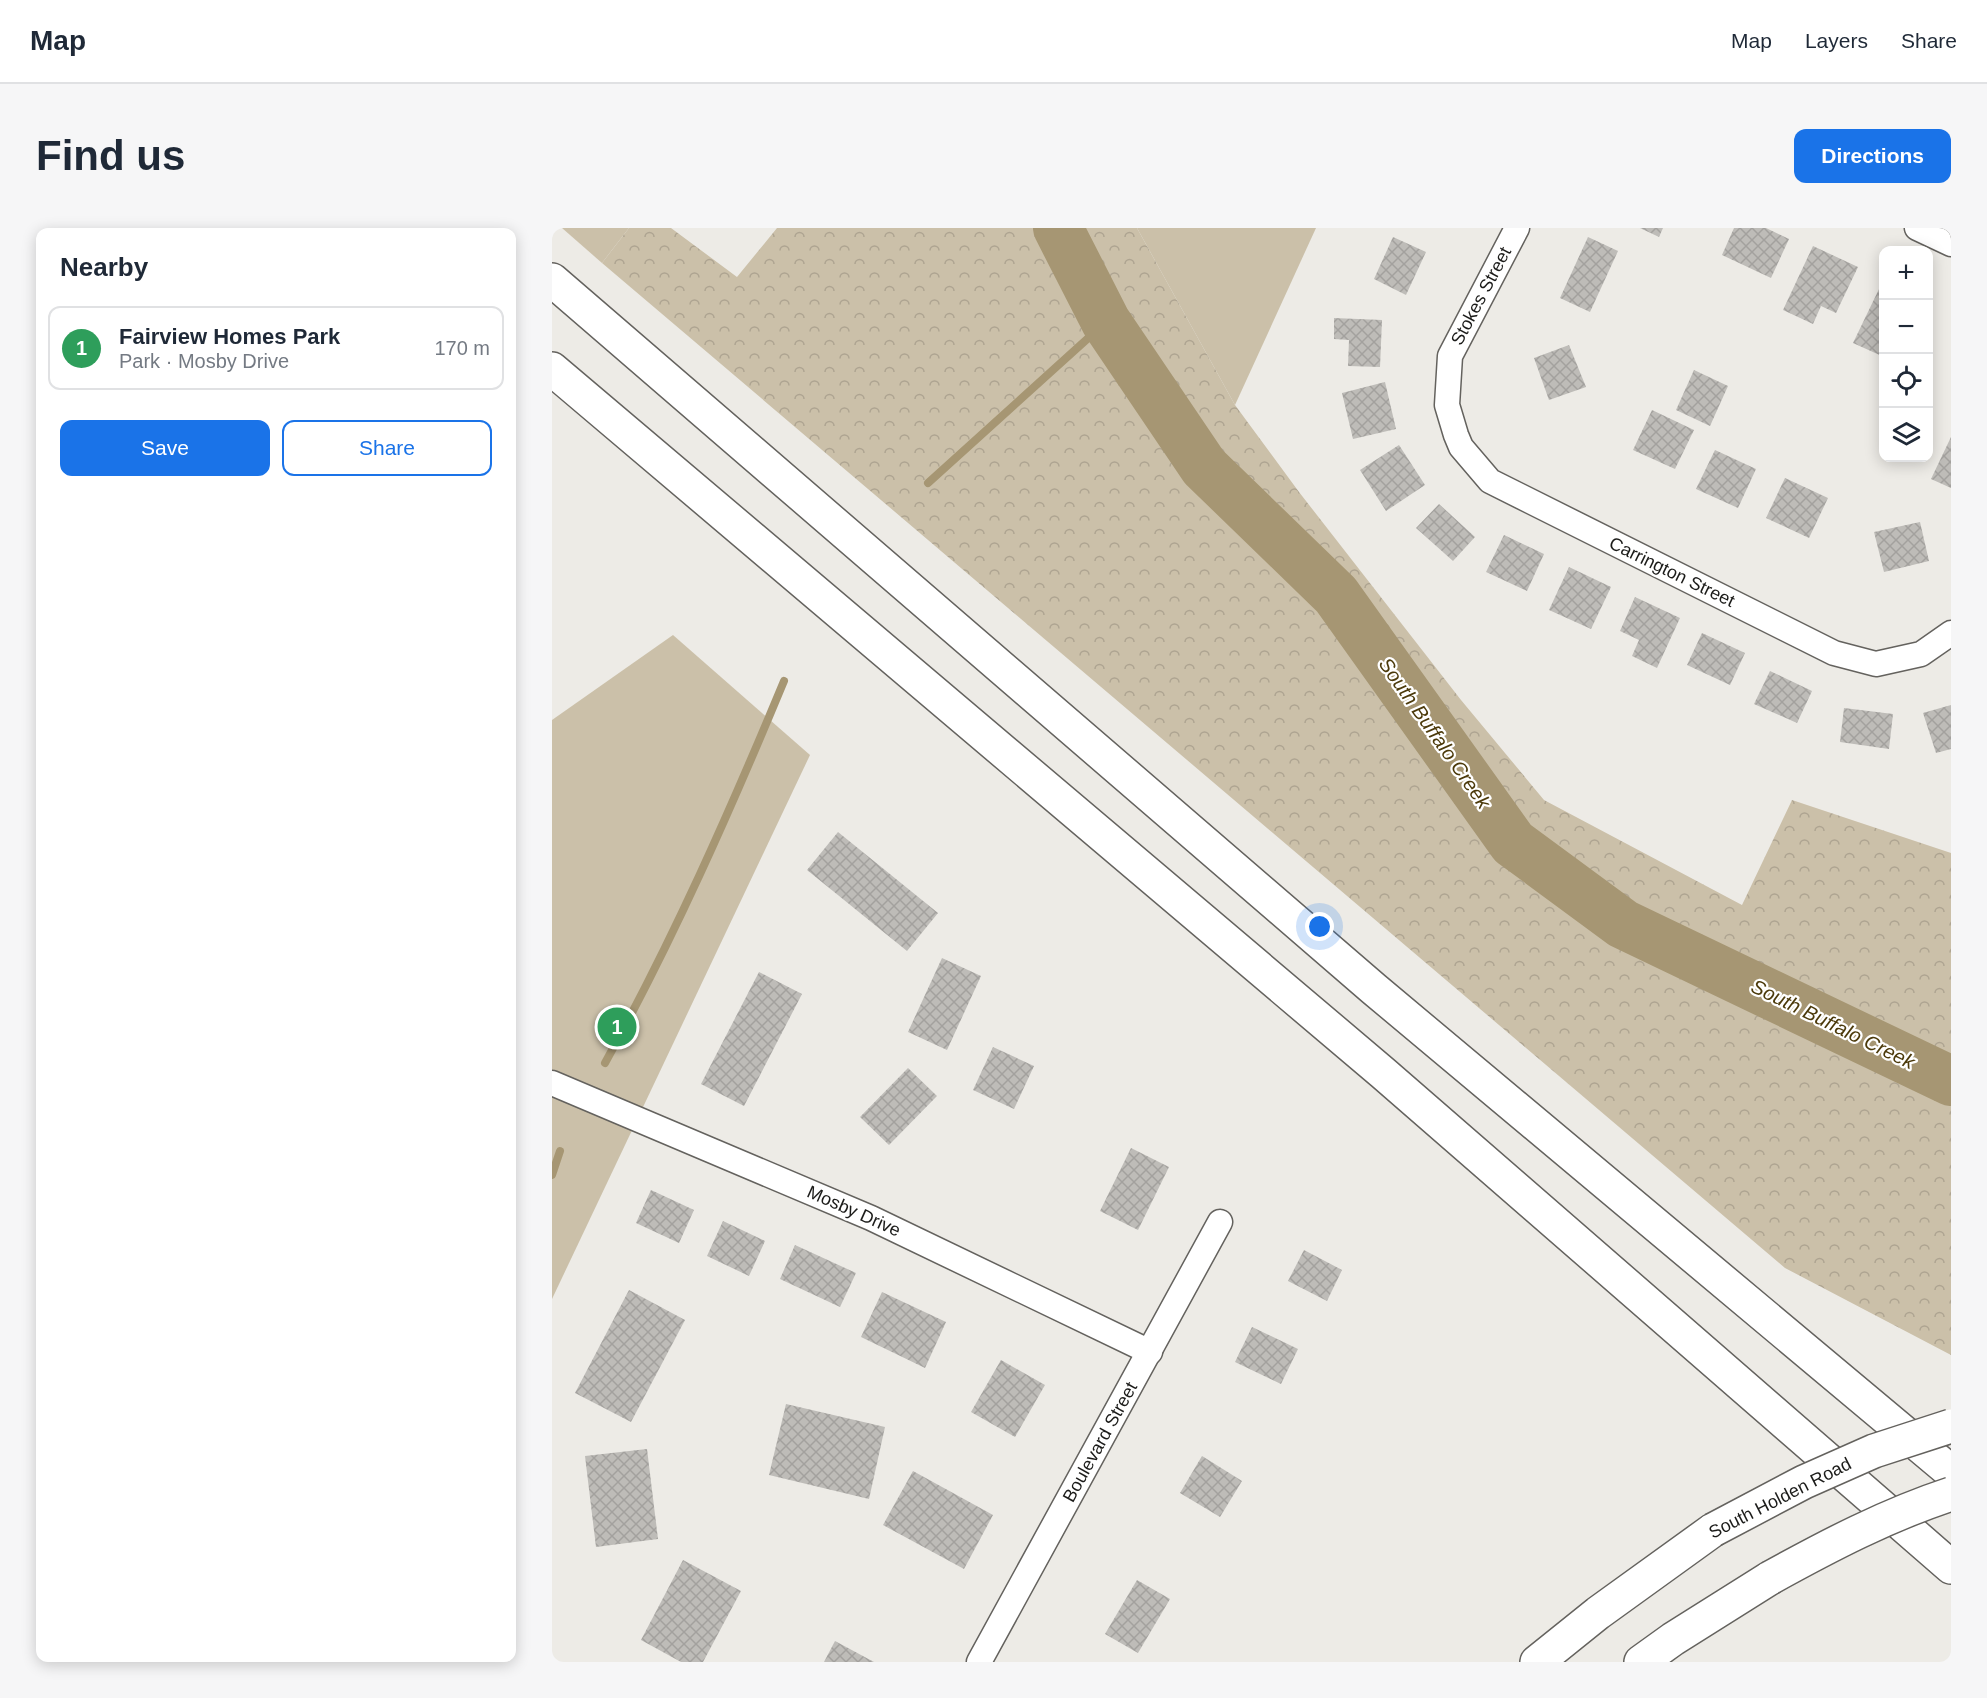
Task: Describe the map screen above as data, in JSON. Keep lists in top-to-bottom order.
{
  "streets": {
    "main road": ["South Holden Road"],
    "street": [
      "Stokes Street",
      "Carrington Street",
      "Mosby Drive",
      "Boulevard Street"
    ]
  },
  "crossings": [
    ["Stokes Street", "Carrington Street"],
    ["Mosby Drive", "Boulevard Street"]
  ],
  "water": ["South Buffalo Creek"],
  "page": {
    "header": "Map",
    "nav": ["Map", "Layers", "Share"],
    "buttons": [
      "Directions",
      ["Save", "Share"]
    ],
    "title": "Find us",
    "heading": "Nearby",
    "map_buttons": ["+", "−"],
    "list": [
      {
        "mark": "1",
        "name": "Fairview Homes Park",
        "note": "Park · Mosby Drive",
        "value": "170 m"
      }
    ],
    "pins": "1"
  }
}
